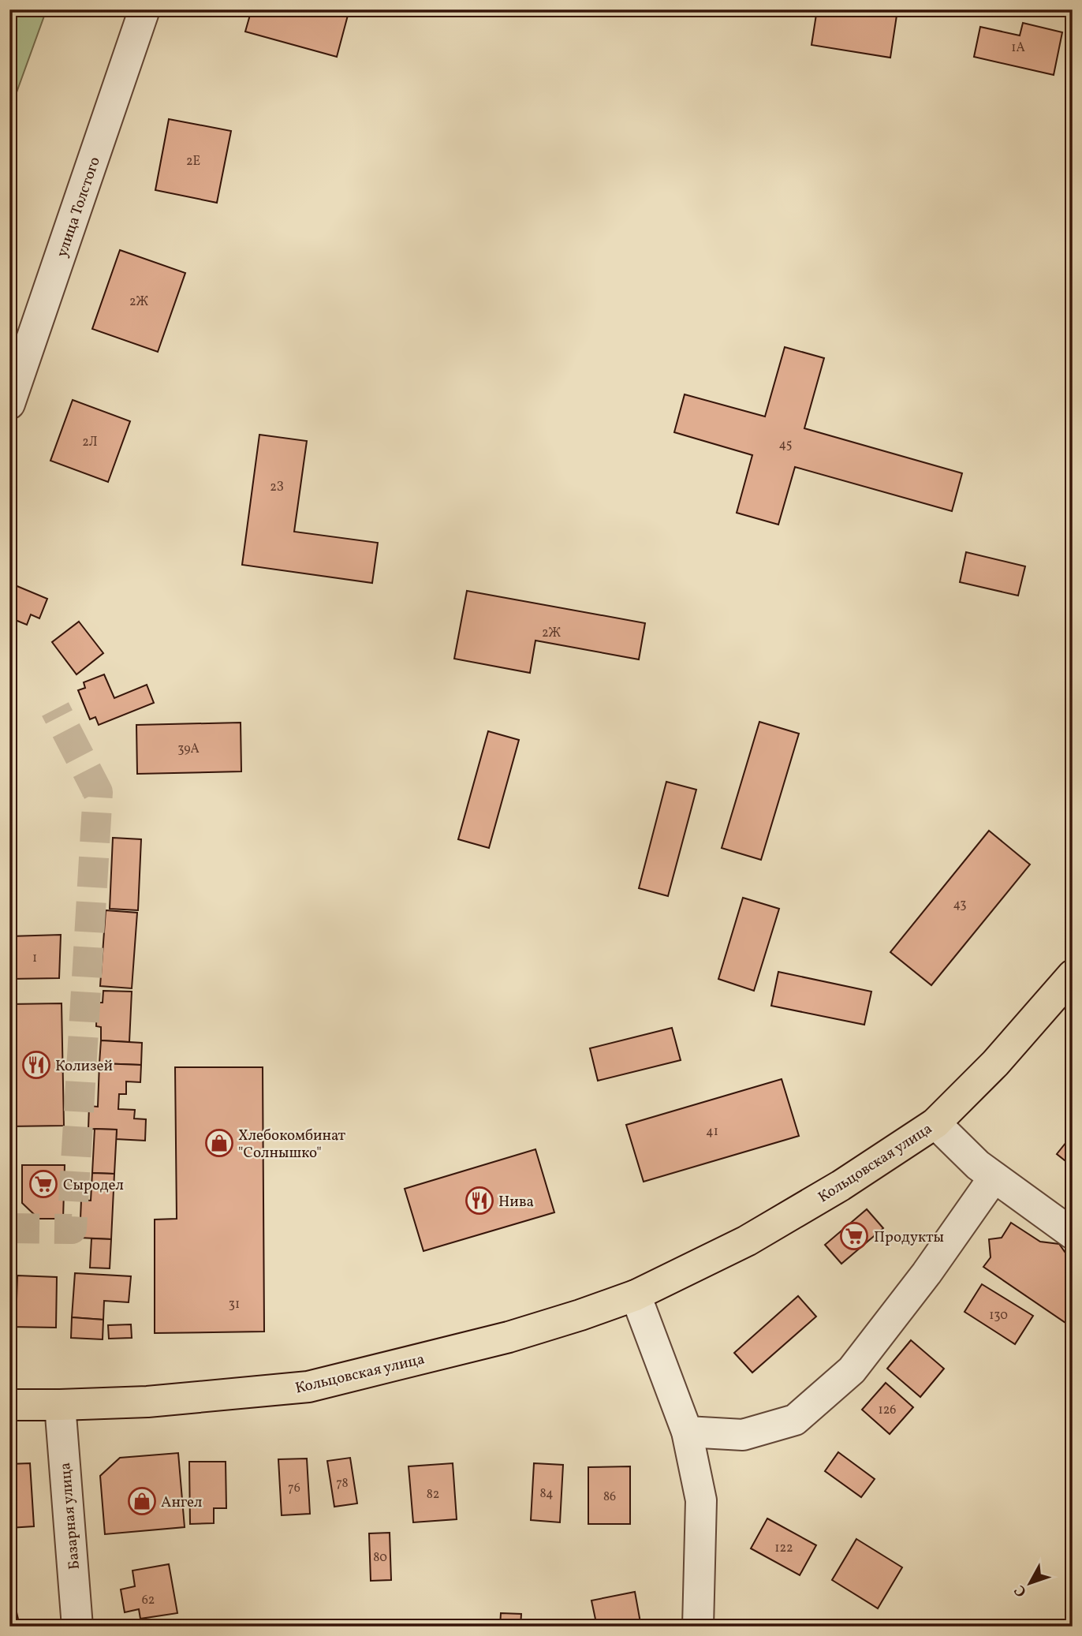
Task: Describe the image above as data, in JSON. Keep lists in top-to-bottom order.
{
  "streets": {
    "main road": ["Кольцовская улица"],
    "street": ["улица Толстого", "Базарная улица"]
  },
  "crossings": [
    ["Кольцовская улица", "Базарная улица"]
  ],
  "places": {
    "restaurant": ["Колизей", "Нива"],
    "shop": ["Хлебокомбинат \"Солнышко\"", "Ангел"],
    "supermarket": ["Сыродел", "Продукты"]
  },
  "house_numbers": [
    "1А",
    "2Е",
    "2Ж",
    "2Л",
    "45",
    "2З",
    "2Ж",
    "39А",
    "43",
    "1",
    "41",
    "31",
    "130",
    "126",
    "78",
    "76",
    "84",
    "82",
    "86",
    "122",
    "80",
    "62"
  ],
  "north": "bottom left"
}
